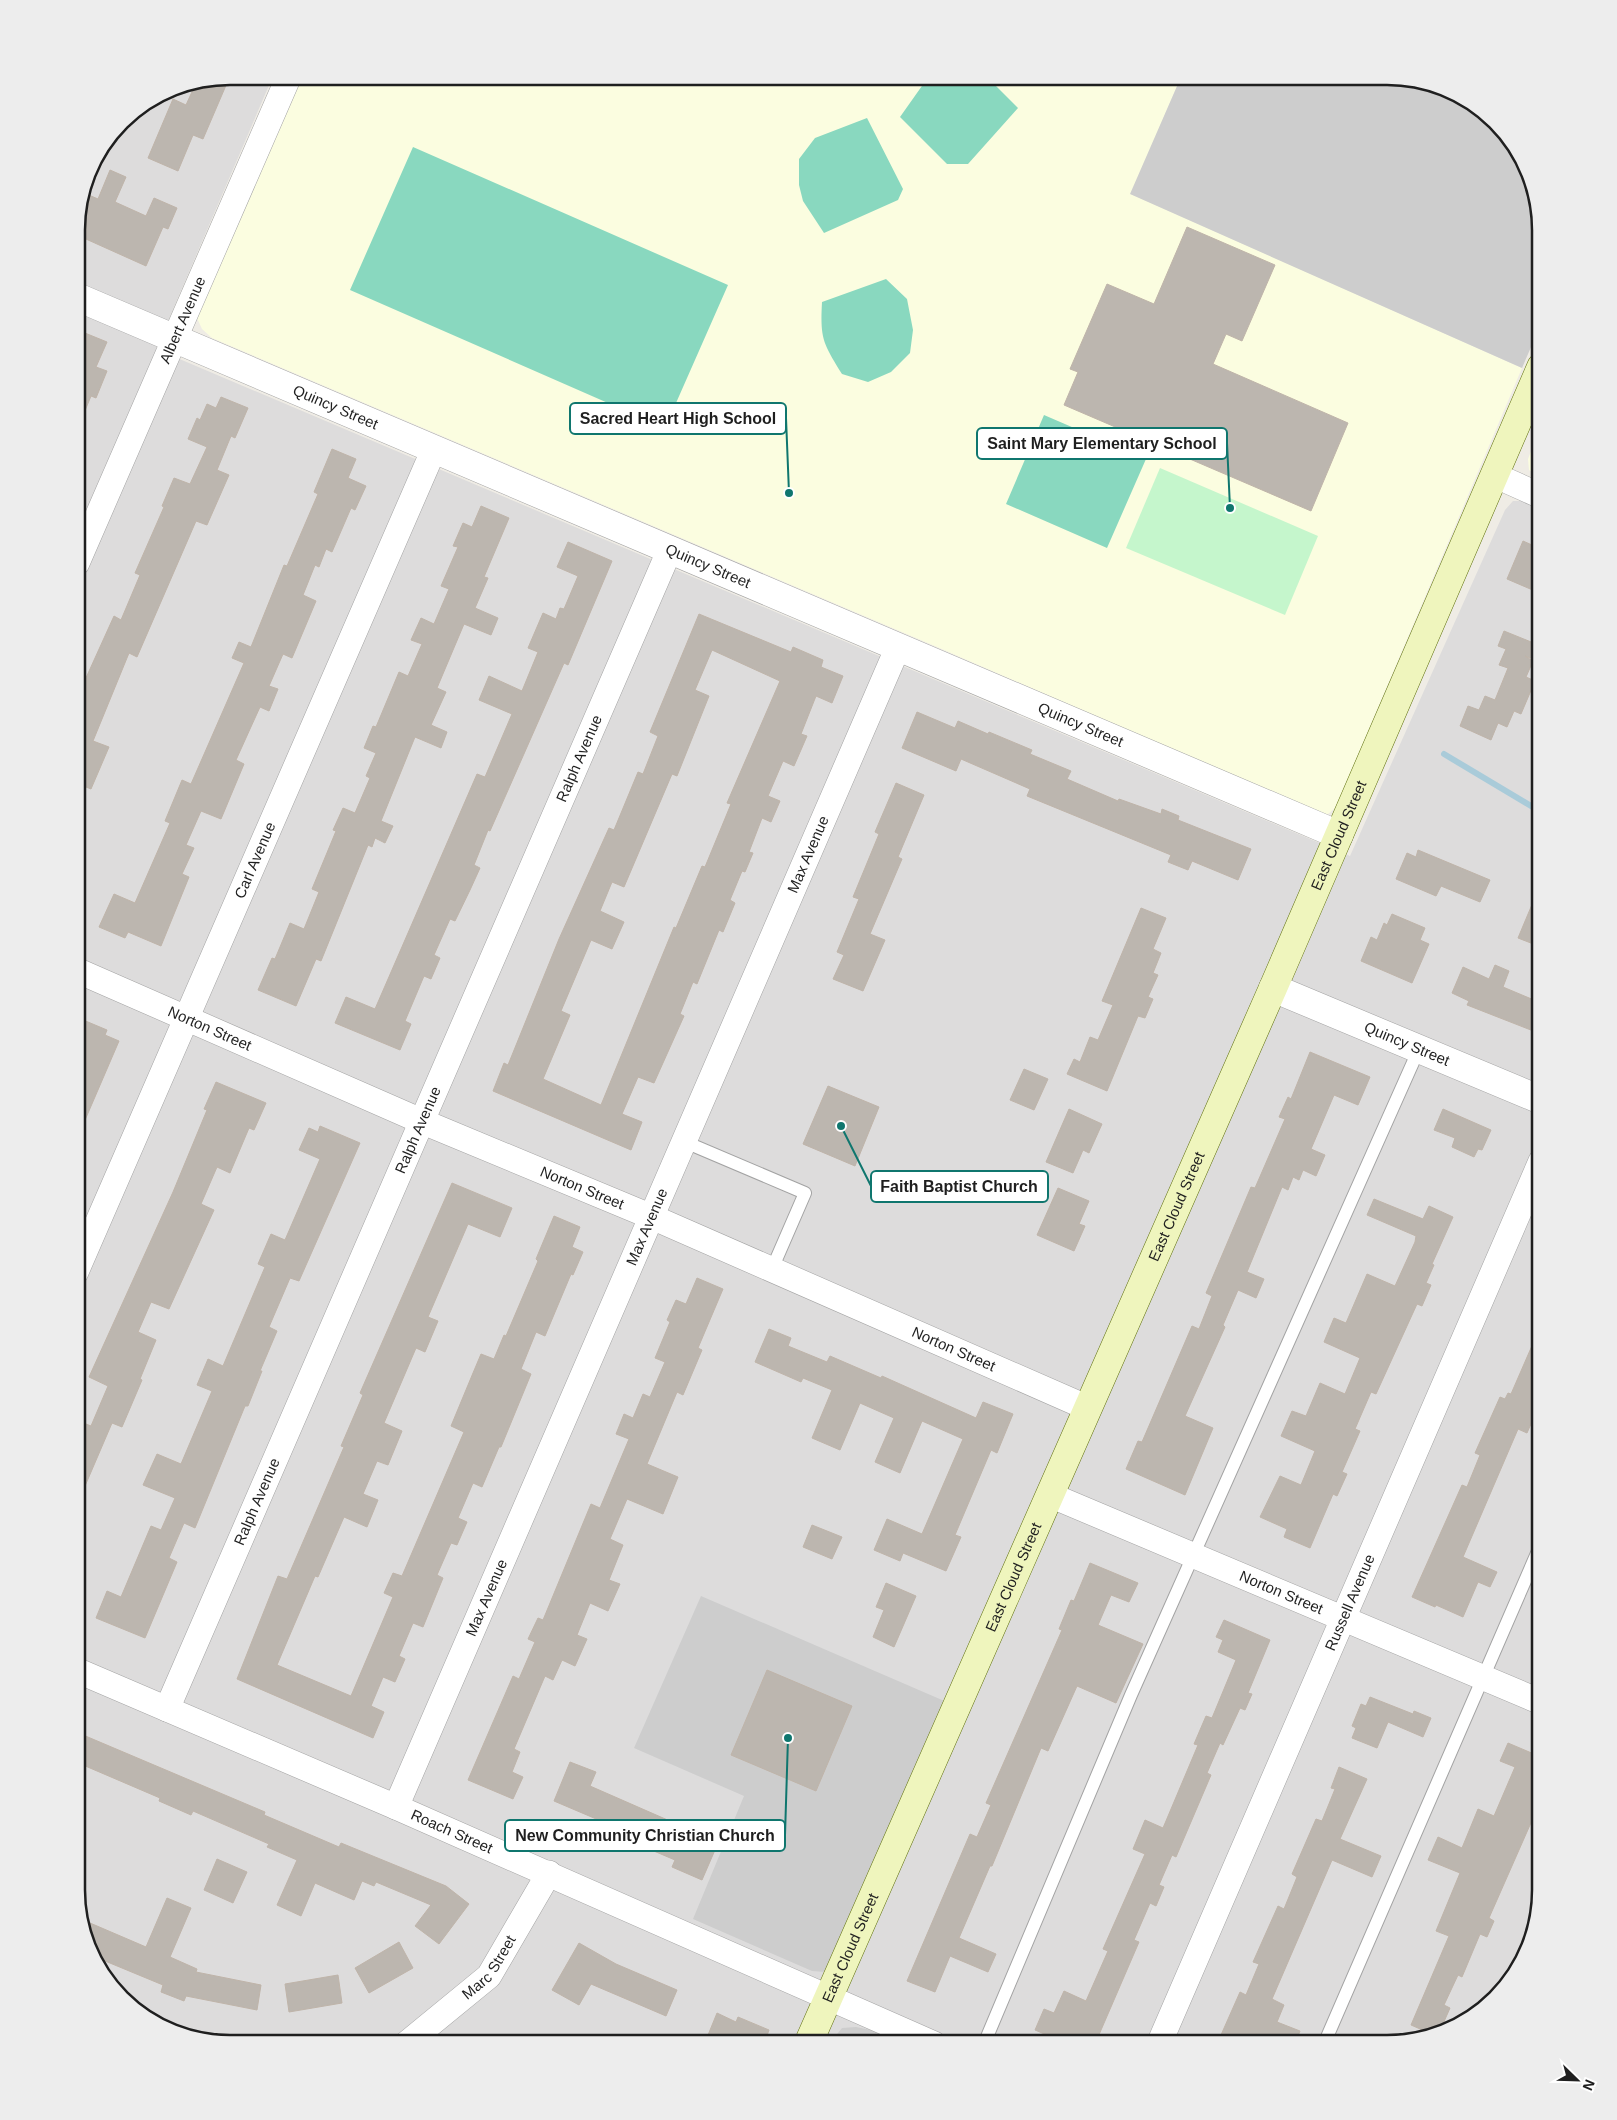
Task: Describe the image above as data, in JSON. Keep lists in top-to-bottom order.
{
  "streets": {
    "main road": ["East Cloud Street"],
    "street": [
      "Albert Avenue",
      "Quincy Street",
      "Ralph Avenue",
      "Max Avenue",
      "Carl Avenue",
      "Norton Street",
      "Russell Avenue",
      "Roach Street",
      "Marc Street"
    ]
  },
  "crossings": [
    ["Albert Avenue", "Quincy Street"],
    ["Quincy Street", "Ralph Avenue"],
    ["Quincy Street", "East Cloud Street"],
    ["Quincy Street", "Max Avenue"],
    ["Quincy Street", "Carl Avenue"],
    ["Ralph Avenue", "Norton Street"],
    ["Ralph Avenue", "Roach Street"],
    ["East Cloud Street", "Norton Street"],
    ["East Cloud Street", "Roach Street"],
    ["Max Avenue", "Norton Street"],
    ["Max Avenue", "Roach Street"],
    ["Carl Avenue", "Norton Street"],
    ["Norton Street", "Russell Avenue"],
    ["Roach Street", "Marc Street"]
  ],
  "places": [
    "Sacred Heart High School",
    "Saint Mary Elementary School",
    "Faith Baptist Church",
    "New Community Christian Church"
  ],
  "north": "bottom right"
}
